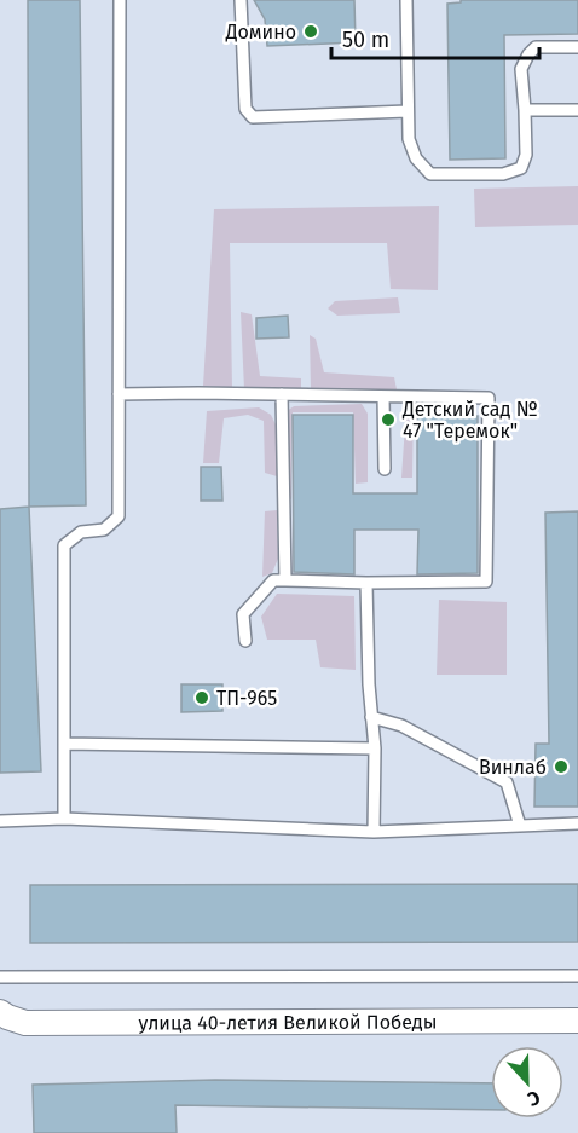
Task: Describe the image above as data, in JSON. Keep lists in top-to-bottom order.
{
  "streets": {
    "street": ["улица 40-летия Великой Победы"]
  },
  "places": [
    "Домино",
    "Детский сад № 47 \"Теремок\"",
    "ТП-965",
    "Винлаб"
  ],
  "scale_bar": "50 m",
  "north": "bottom"
}
